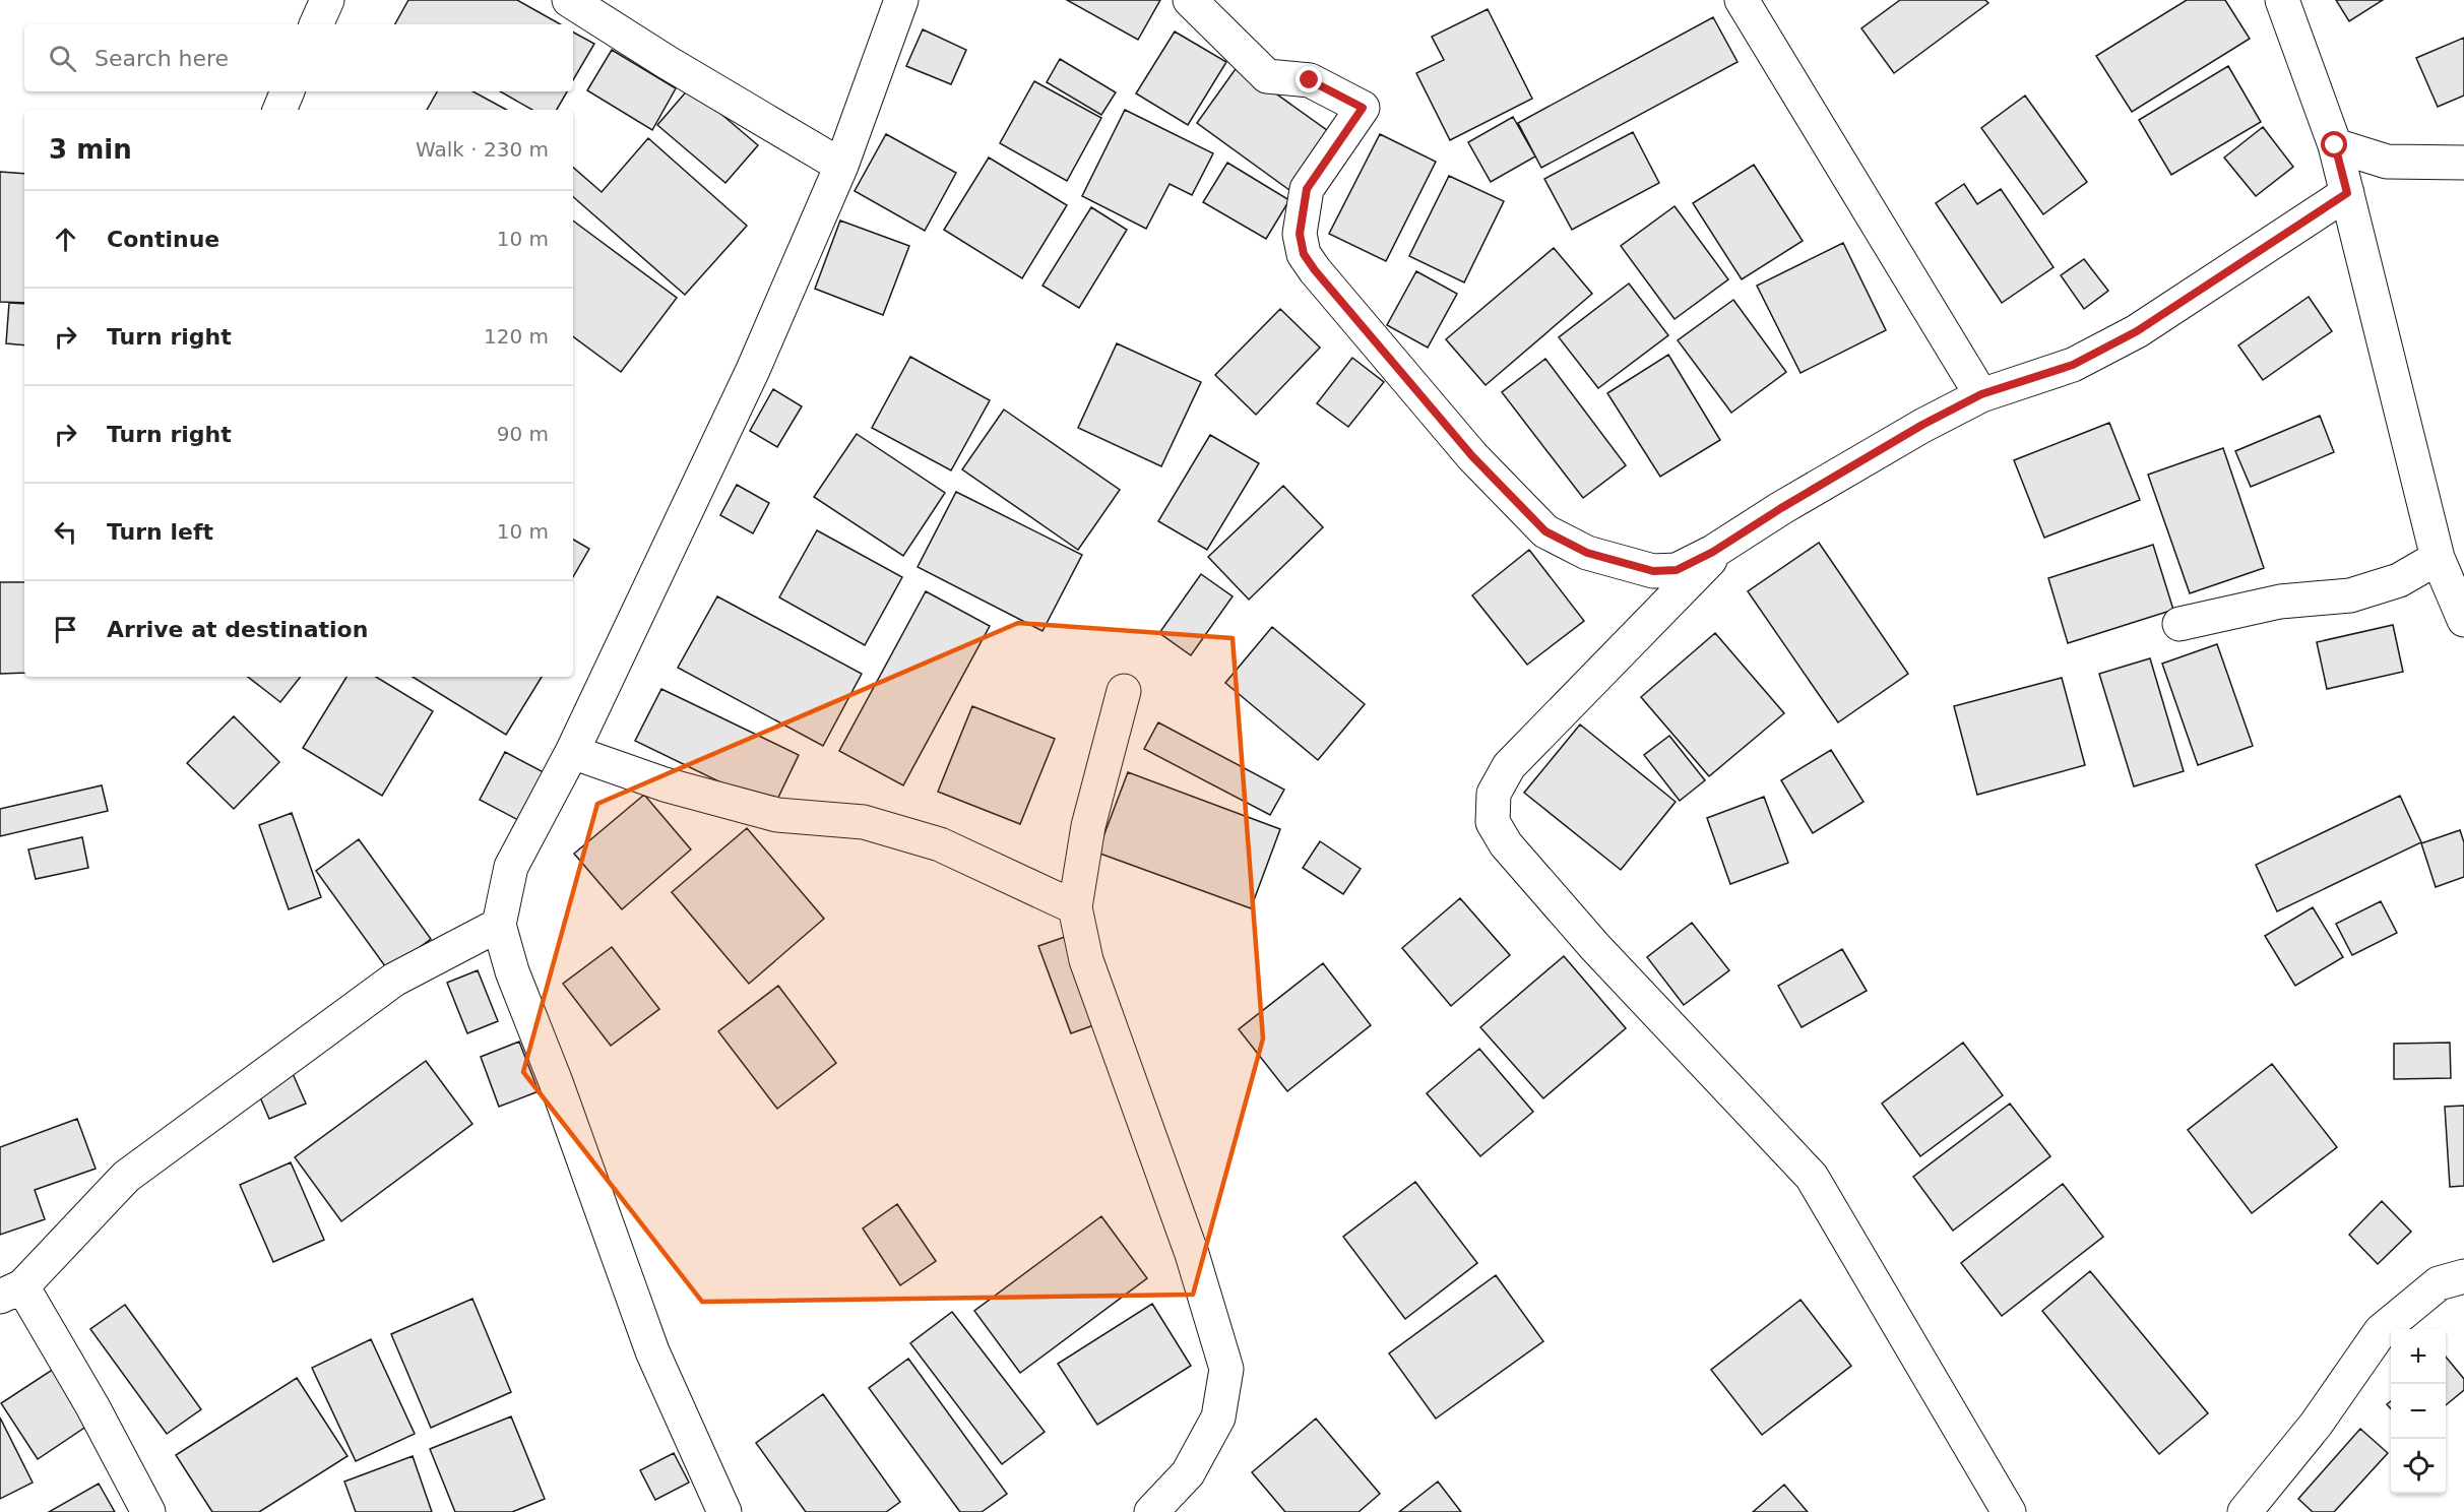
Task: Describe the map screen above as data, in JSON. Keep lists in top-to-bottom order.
{
  "page": {
    "search": "Search here",
    "heading": ["3 min", "Walk · 230 m"],
    "list": [
      ["Continue", "10 m"],
      ["Turn right", "120 m"],
      ["Turn right", "90 m"],
      ["Turn left", "10 m"],
      "Arrive at destination"
    ],
    "map_buttons": ["+", "−"]
  }
}
